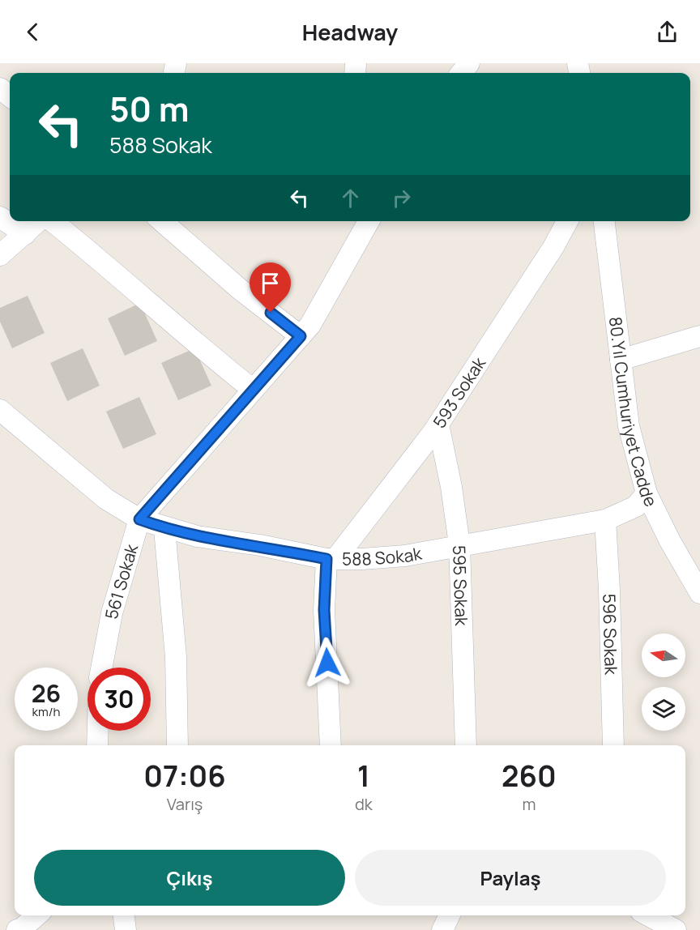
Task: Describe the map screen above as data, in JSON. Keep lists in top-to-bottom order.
{
  "streets": {
    "street": [
      "593 Sokak",
      "80.Yıl Cumhuriyet Cadde",
      "588 Sokak",
      "561 Sokak",
      "595 Sokak",
      "596 Sokak"
    ]
  },
  "crossings": [
    ["593 Sokak", "588 Sokak"],
    ["593 Sokak", "595 Sokak"],
    ["80.Yıl Cumhuriyet Cadde", "588 Sokak"],
    ["588 Sokak", "561 Sokak"],
    ["588 Sokak", "595 Sokak"],
    ["588 Sokak", "596 Sokak"]
  ],
  "north": "left",
  "page": {
    "header": "Headway",
    "turn": ["50 m", "588 Sokak"],
    "speed": "26 km/h",
    "limit": "30",
    "eta": [
      "07:06",
      "Varış",
      "1",
      "dk",
      "260",
      "m"
    ],
    "buttons": ["Çıkış", "Paylaş"]
  }
}
